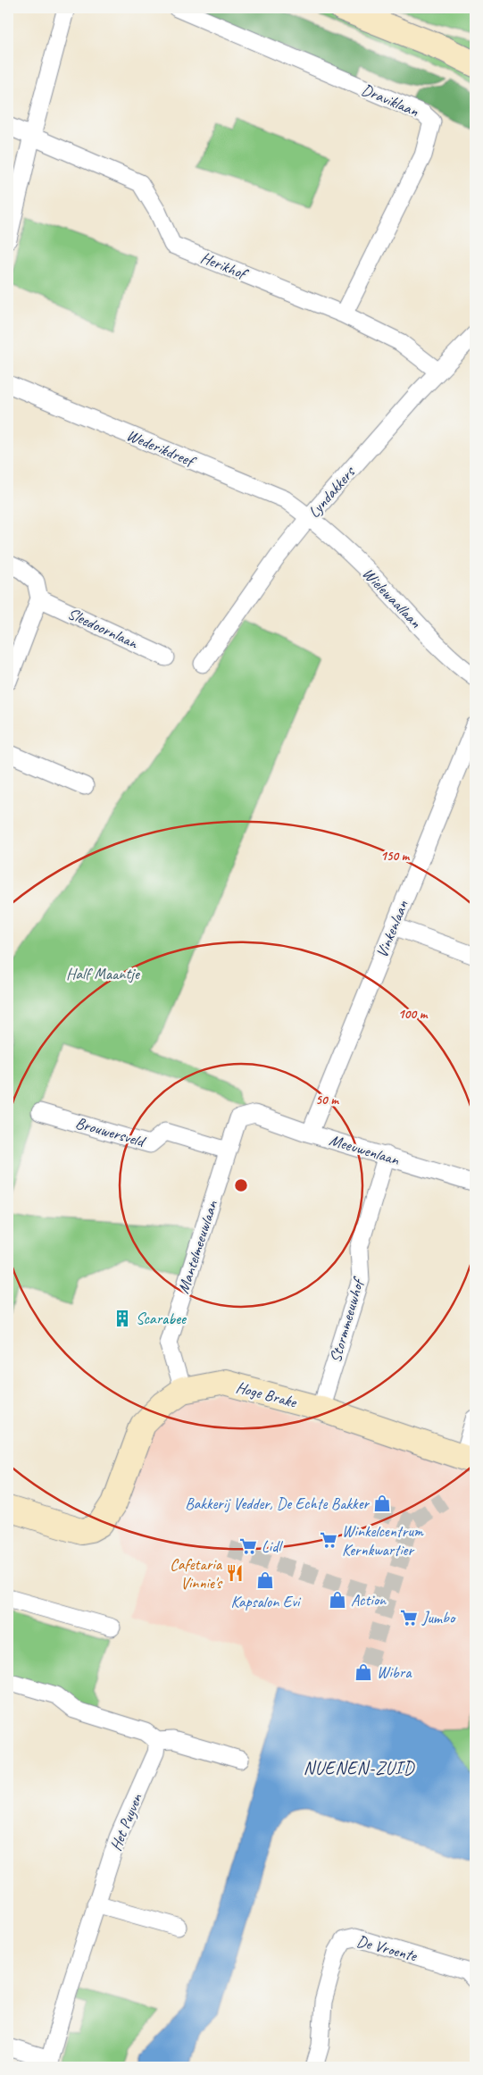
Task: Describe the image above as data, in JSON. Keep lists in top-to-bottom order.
{
  "streets": {
    "street": [
      "Draviklaan",
      "Herikhof",
      "Wederikdreef",
      "Lyndakkers",
      "Wielewaallaan",
      "Sleedoornlaan",
      "Vinkenlaan",
      "Brouwersveld",
      "Meeuwenlaan",
      "Mantelmeeuwlaan",
      "Stormmeeuwhof",
      "Hoge Brake",
      "Het Puyven",
      "De Vroente"
    ]
  },
  "crossings": [
    ["Draviklaan", "Herikhof"],
    ["Herikhof", "Lyndakkers"],
    ["Wederikdreef", "Lyndakkers"],
    ["Wederikdreef", "Wielewaallaan"],
    ["Lyndakkers", "Wielewaallaan"],
    ["Vinkenlaan", "Meeuwenlaan"],
    ["Brouwersveld", "Mantelmeeuwlaan"],
    ["Meeuwenlaan", "Mantelmeeuwlaan"],
    ["Meeuwenlaan", "Stormmeeuwhof"],
    ["Mantelmeeuwlaan", "Hoge Brake"],
    ["Stormmeeuwhof", "Hoge Brake"]
  ],
  "districts": ["NUENEN-ZUID"],
  "parks": ["Half Maantje"],
  "places": {
    "building": ["Scarabee"],
    "shop": [
      "Bakkerij Vedder, De Echte Bakker",
      "Kapsalon Evi",
      "Action",
      "Wibra"
    ],
    "supermarket": ["Winkelcentrum Kernkwartier", "Lidl", "Jumbo"],
    "restaurant": ["Cafetaria Vinnie's"]
  },
  "rings": ["150 m", "100 m", "50 m"]
}
